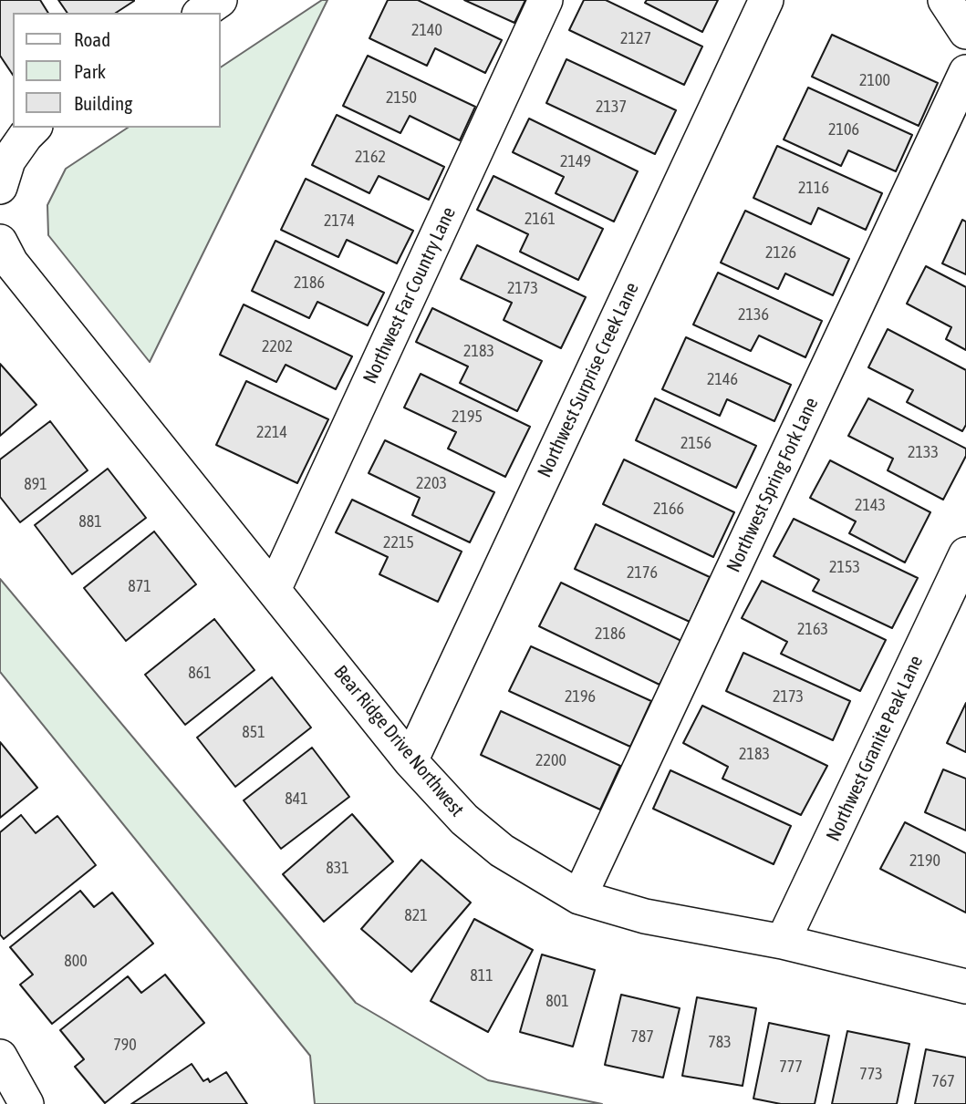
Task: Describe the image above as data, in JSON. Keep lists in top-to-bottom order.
{
  "streets": {
    "street": [
      "Northwest Far Country Lane",
      "Northwest Surprise Creek Lane",
      "Northwest Spring Fork Lane",
      "Bear Ridge Drive Northwest",
      "Northwest Granite Peak Lane"
    ]
  },
  "crossings": [
    ["Northwest Far Country Lane", "Bear Ridge Drive Northwest"],
    ["Northwest Surprise Creek Lane", "Bear Ridge Drive Northwest"],
    ["Northwest Spring Fork Lane", "Bear Ridge Drive Northwest"],
    ["Bear Ridge Drive Northwest", "Northwest Granite Peak Lane"]
  ],
  "house_numbers": [
    "2140",
    "2127",
    "2100",
    "2150",
    "2137",
    "2106",
    "2162",
    "2149",
    "2116",
    "2161",
    "2174",
    "2126",
    "2186",
    "2173",
    "2136",
    "2202",
    "2183",
    "2146",
    "2195",
    "2214",
    "2156",
    "2133",
    "2203",
    "891",
    "2143",
    "2166",
    "881",
    "2215",
    "2153",
    "2176",
    "871",
    "2163",
    "2186",
    "861",
    "2196",
    "2173",
    "851",
    "2183",
    "2200",
    "841",
    "2190",
    "831",
    "821",
    "800",
    "811",
    "801",
    "787",
    "783",
    "790",
    "777",
    "773",
    "767"
  ],
  "legend": ["Road", "Park", "Building"]
}
